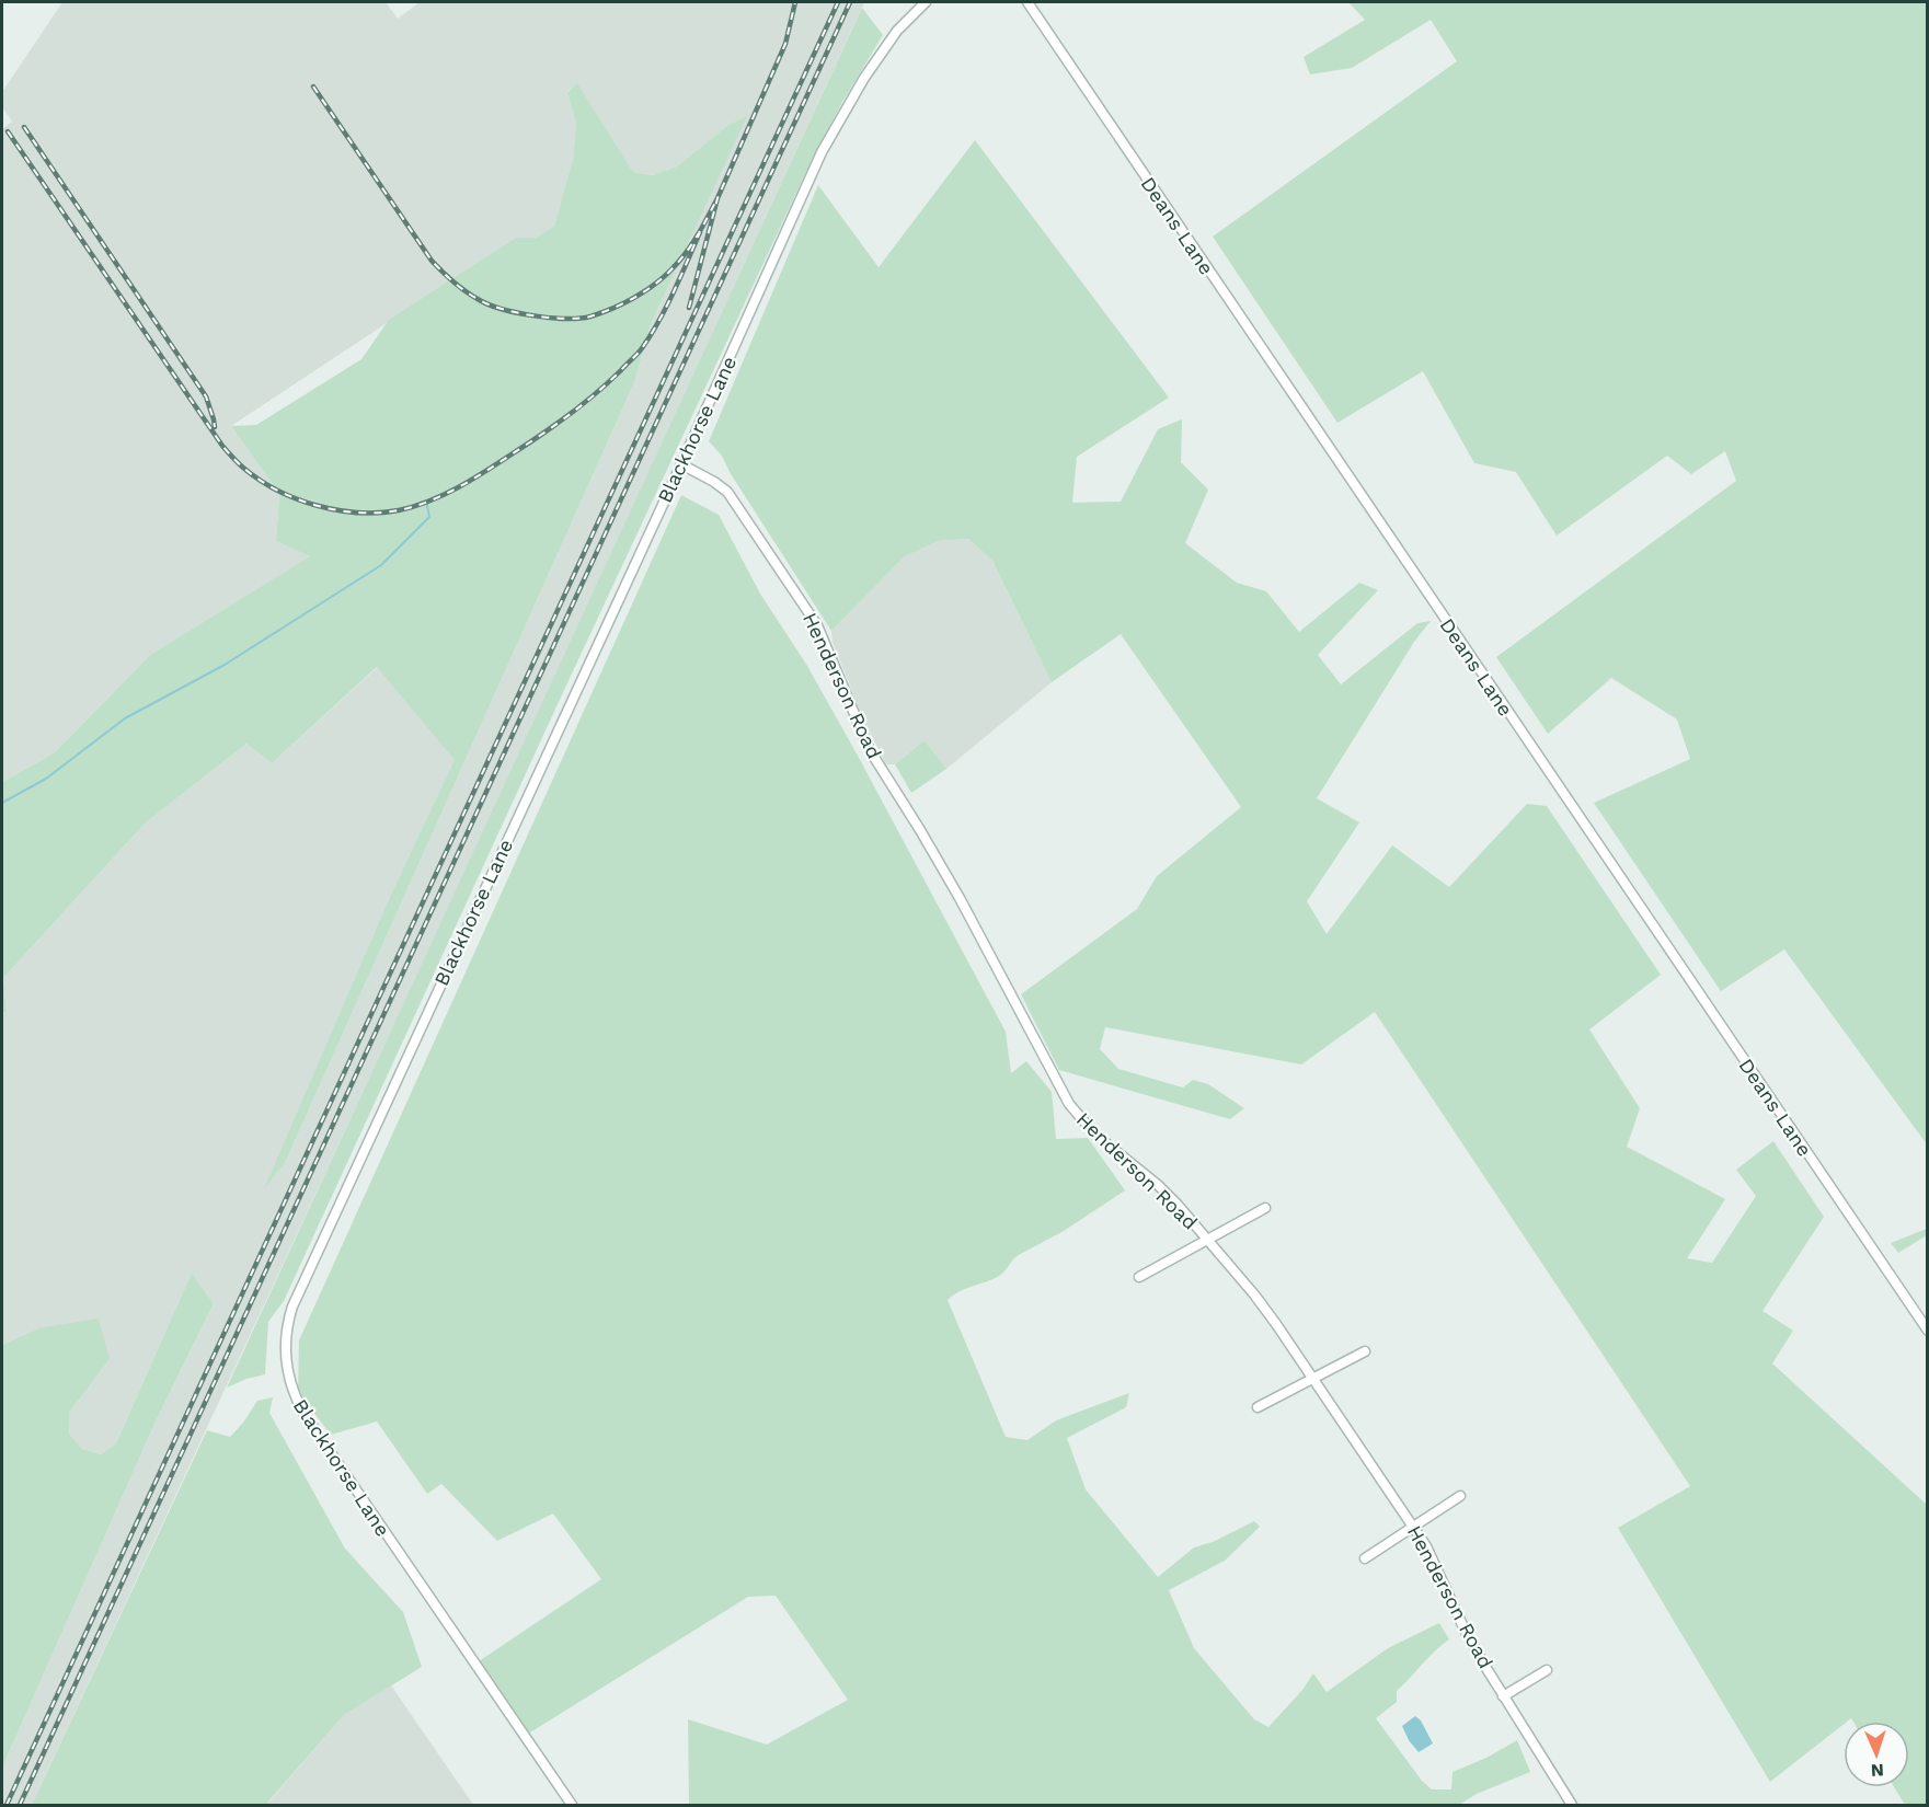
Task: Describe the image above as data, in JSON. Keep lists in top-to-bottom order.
{
  "streets": {
    "street": ["Deans Lane", "Blackhorse Lane", "Henderson Road"]
  },
  "crossings": [
    ["Blackhorse Lane", "Henderson Road"]
  ],
  "north": "bottom"
}
